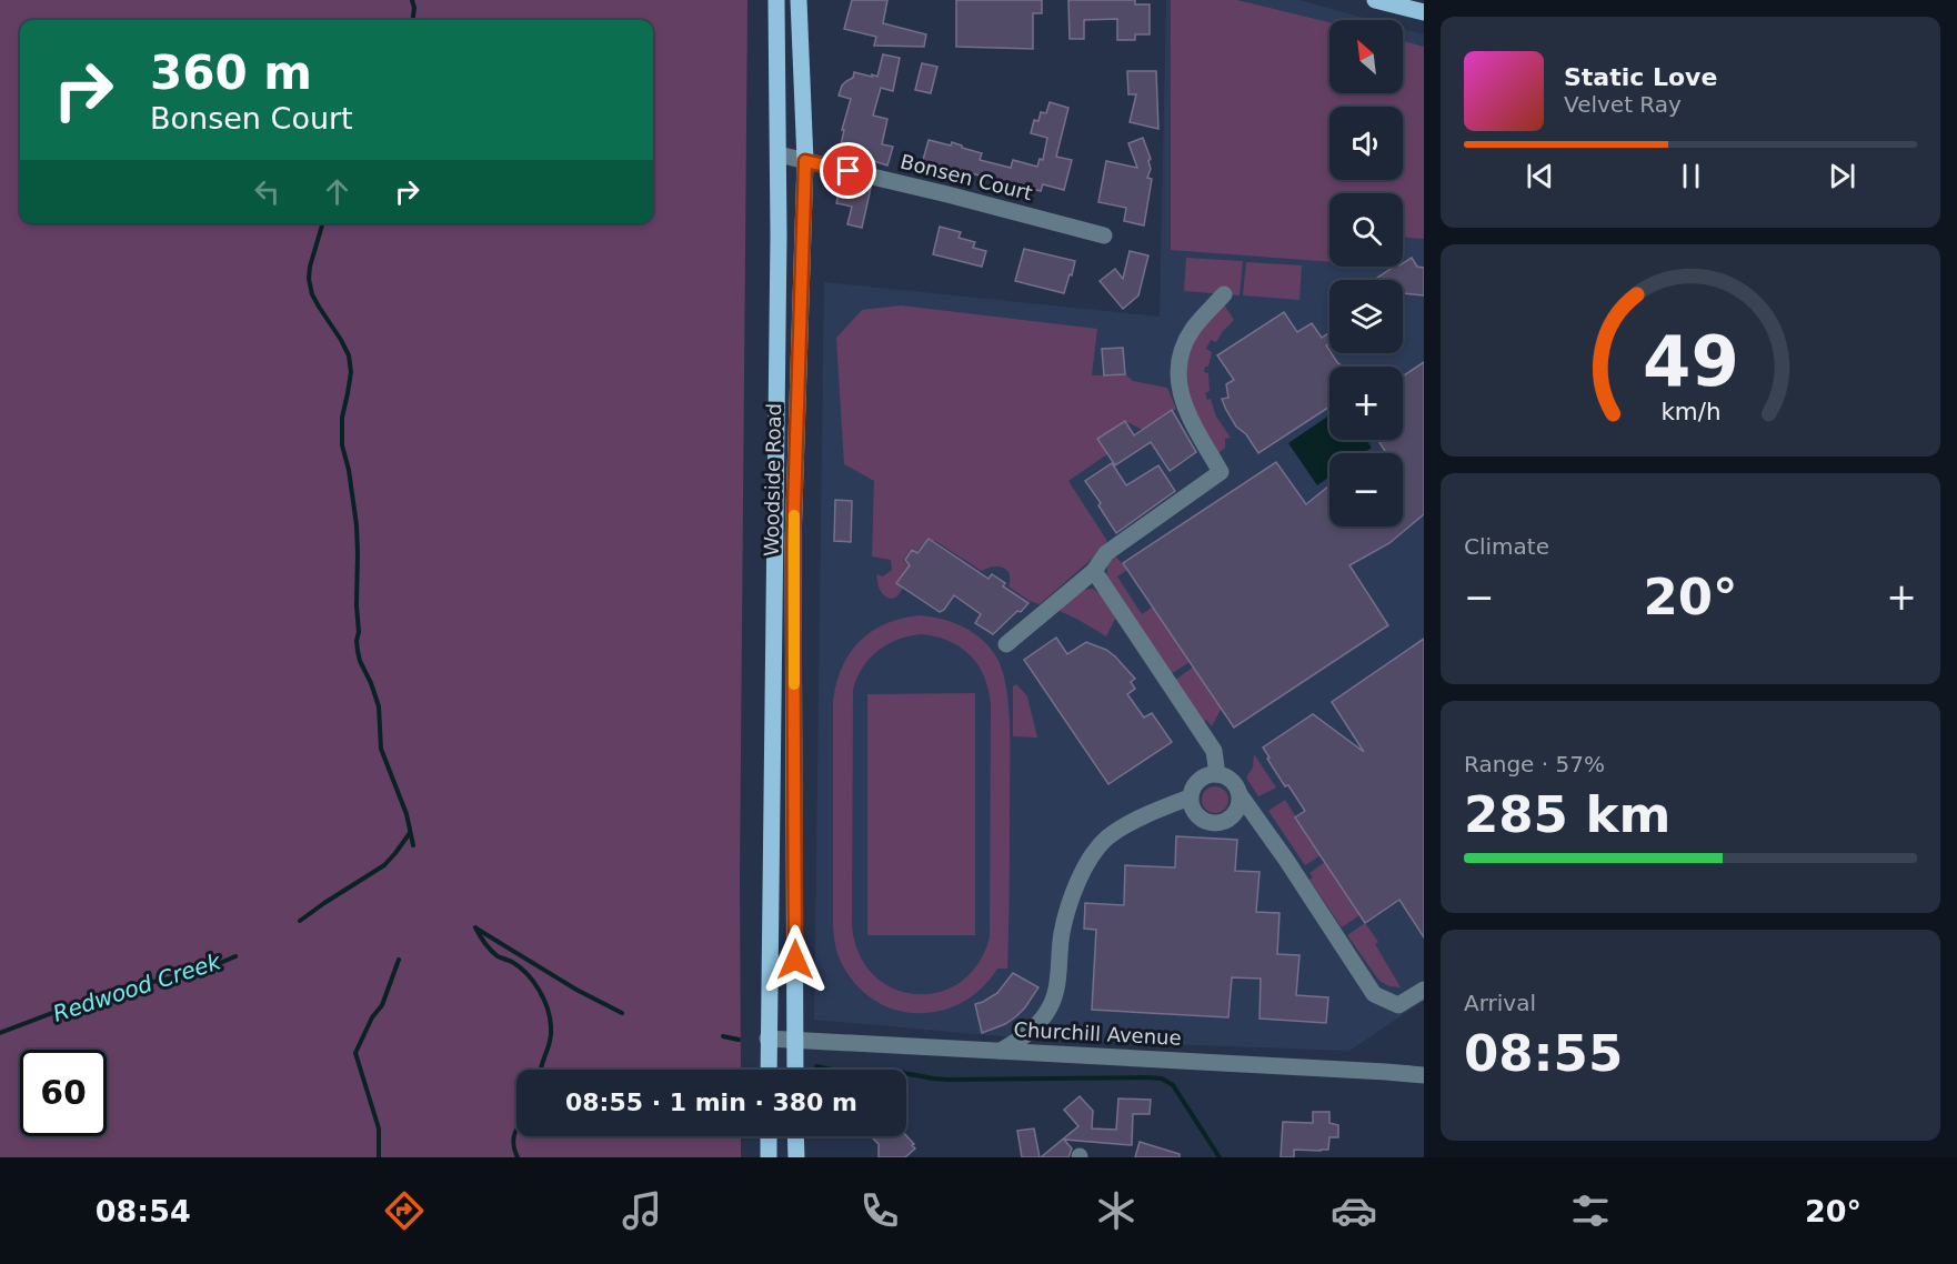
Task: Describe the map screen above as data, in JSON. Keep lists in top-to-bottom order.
{
  "streets": {
    "main road": ["Woodside Road"],
    "street": ["Bonsen Court", "Churchill Avenue"]
  },
  "crossings": [
    ["Bonsen Court", "Woodside Road"],
    ["Woodside Road", "Churchill Avenue"]
  ],
  "water": ["Redwood Creek"],
  "north": "top left",
  "page": {
    "map_buttons": ["+", "−"],
    "turn": ["360 m", "Bonsen Court"],
    "song": ["Static Love", "Velvet Ray"],
    "tile": [
      "Climate",
      ["Range · 57%", "285 km"],
      ["Arrival", "08:55"]
    ],
    "heat": ["−", "20°", "+"],
    "limit": "60",
    "trip": "08:55 · 1 min · 380 m",
    "tabs": ["08:54", "20°"],
    "gauge": ["49", "km/h"]
  }
}
